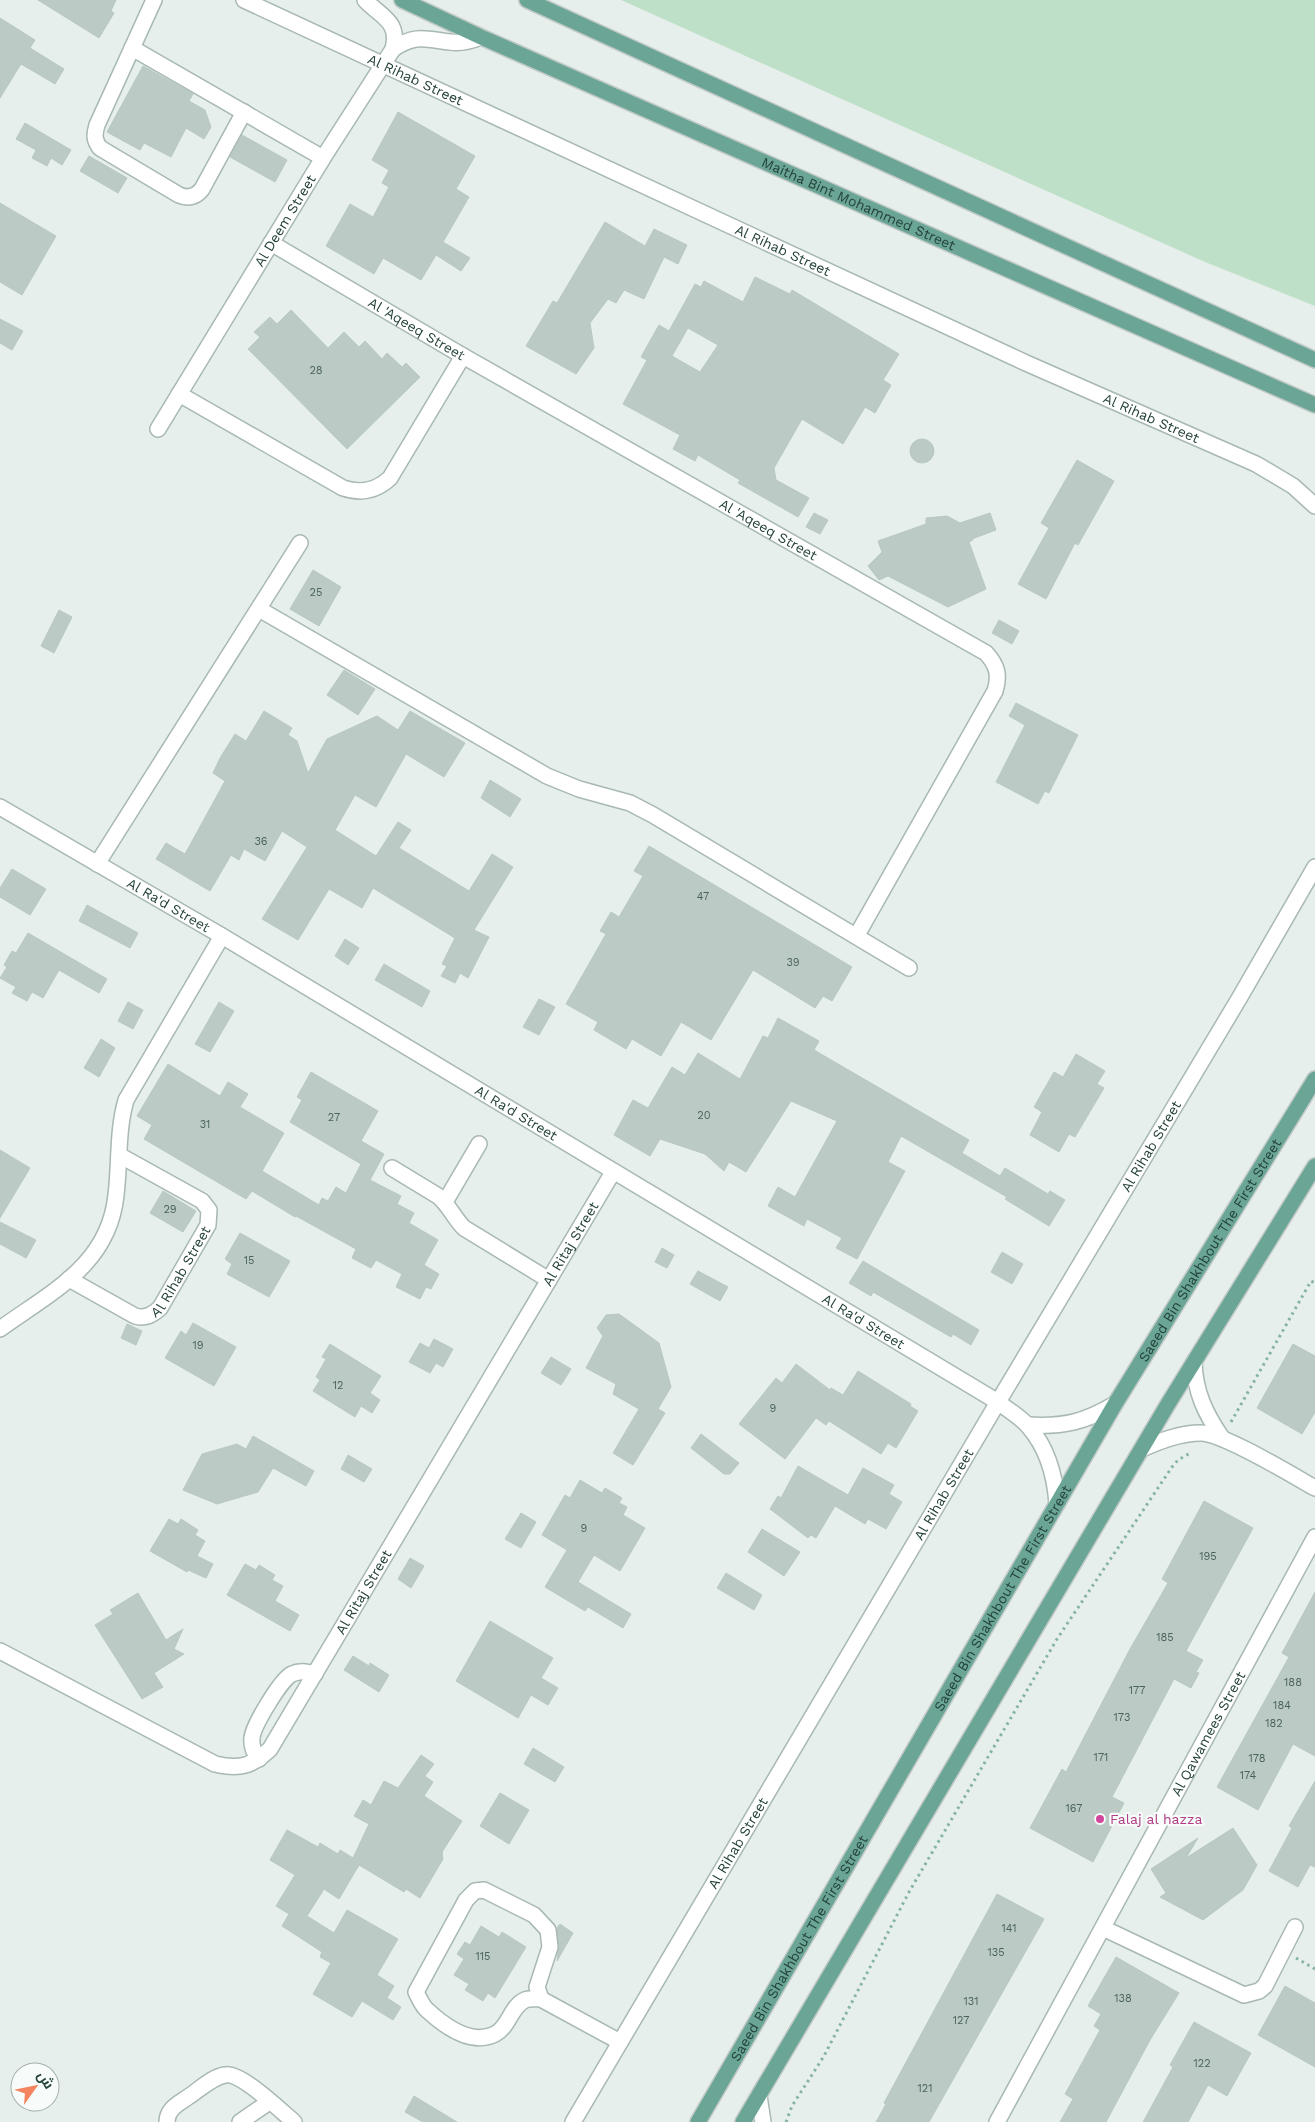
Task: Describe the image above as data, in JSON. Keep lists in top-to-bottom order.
{
  "streets": {
    "main road": ["Maitha Bint Mohammed Street", "Saeed Bin Shakhbout The First Street"],
    "street": [
      "Al Rihab Street",
      "Al Deem Street",
      "Al 'Aqeeq Street",
      "Al Ra'd Street",
      "Al Ritaj Street",
      "Al Qawamees Street"
    ]
  },
  "crossings": [
    ["Al Rihab Street", "Al Deem Street"],
    ["Al Rihab Street", "Al Ra'd Street"],
    ["Al Deem Street", "Al 'Aqeeq Street"],
    ["Al Ra'd Street", "Al Ritaj Street"],
    ["Al Ra'd Street", "Saeed Bin Shakhbout The First Street"]
  ],
  "places": ["Falaj al hazza"],
  "house_numbers": [
    "28",
    "25",
    "36",
    "47",
    "39",
    "20",
    "27",
    "31",
    "29",
    "15",
    "19",
    "12",
    "9",
    "9",
    "195",
    "185",
    "188",
    "177",
    "184",
    "173",
    "182",
    "171",
    "178",
    "174",
    "167",
    "141",
    "135",
    "115",
    "138",
    "131",
    "127",
    "122",
    "121"
  ],
  "north": "top right"
}
